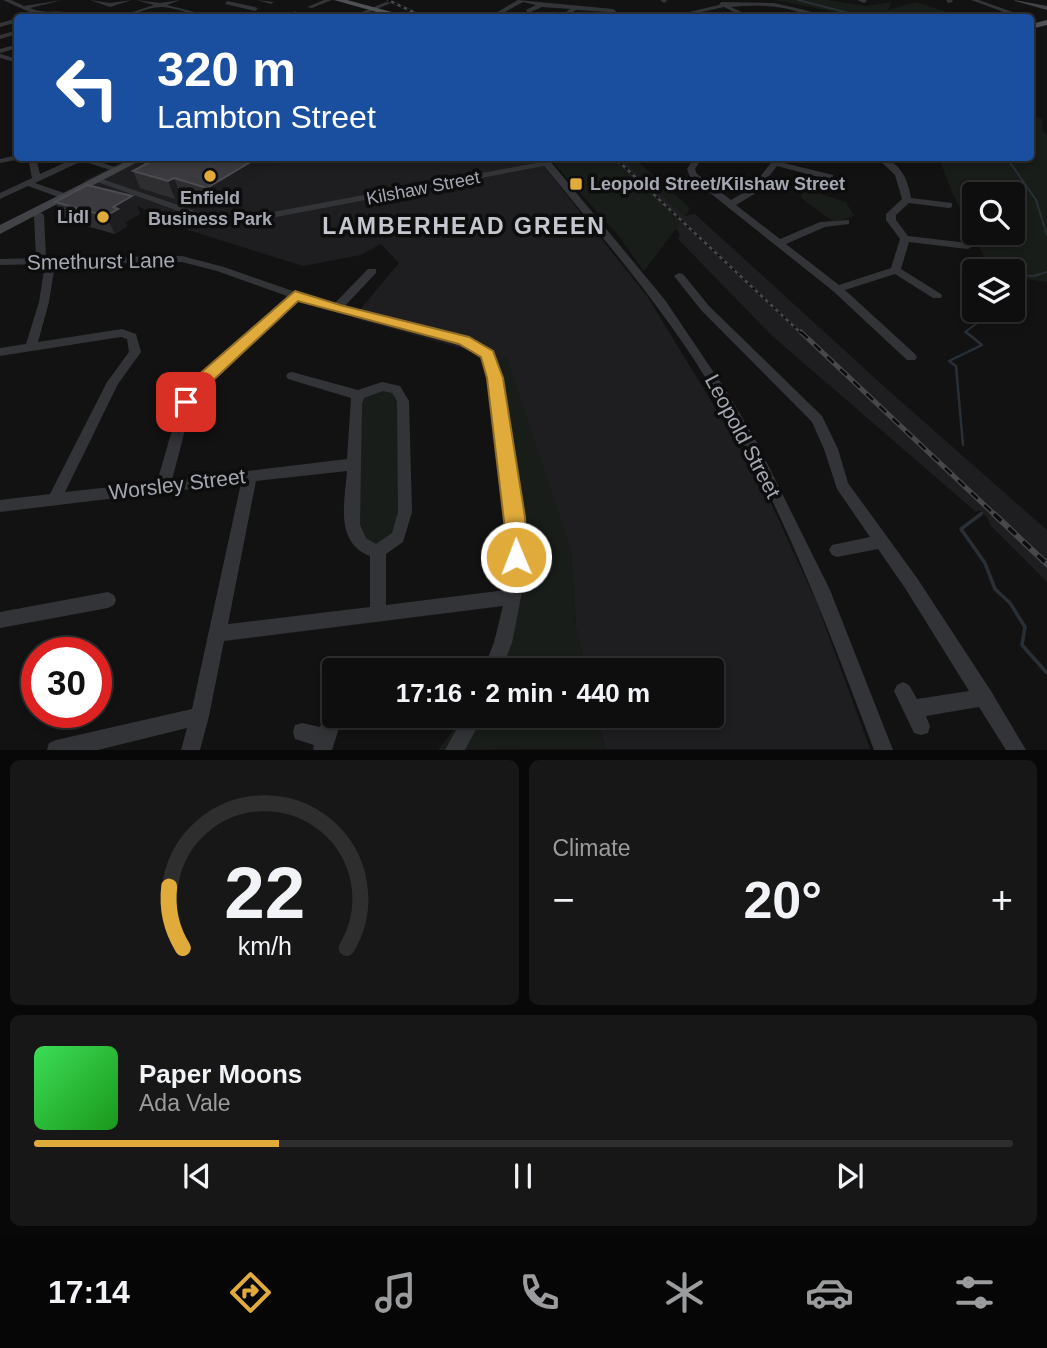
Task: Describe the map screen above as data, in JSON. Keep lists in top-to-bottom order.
{
  "streets": {
    "street": [
      "Kilshaw Street",
      "Smethurst Lane",
      "Leopold Street",
      "Worsley Street"
    ]
  },
  "districts": ["LAMBERHEAD GREEN"],
  "places": {
    "other": ["Enfield Business Park", "Lidl"],
    "transit": ["Leopold Street/Kilshaw Street"]
  },
  "page": {
    "turn": ["320 m", "Lambton Street"],
    "limit": "30",
    "trip": "17:16 · 2 min · 440 m",
    "tile": "Climate",
    "heat": ["−", "20°", "+"],
    "song": ["Paper Moons", "Ada Vale"],
    "tabs": "17:14",
    "gauge": ["22", "km/h"]
  }
}
